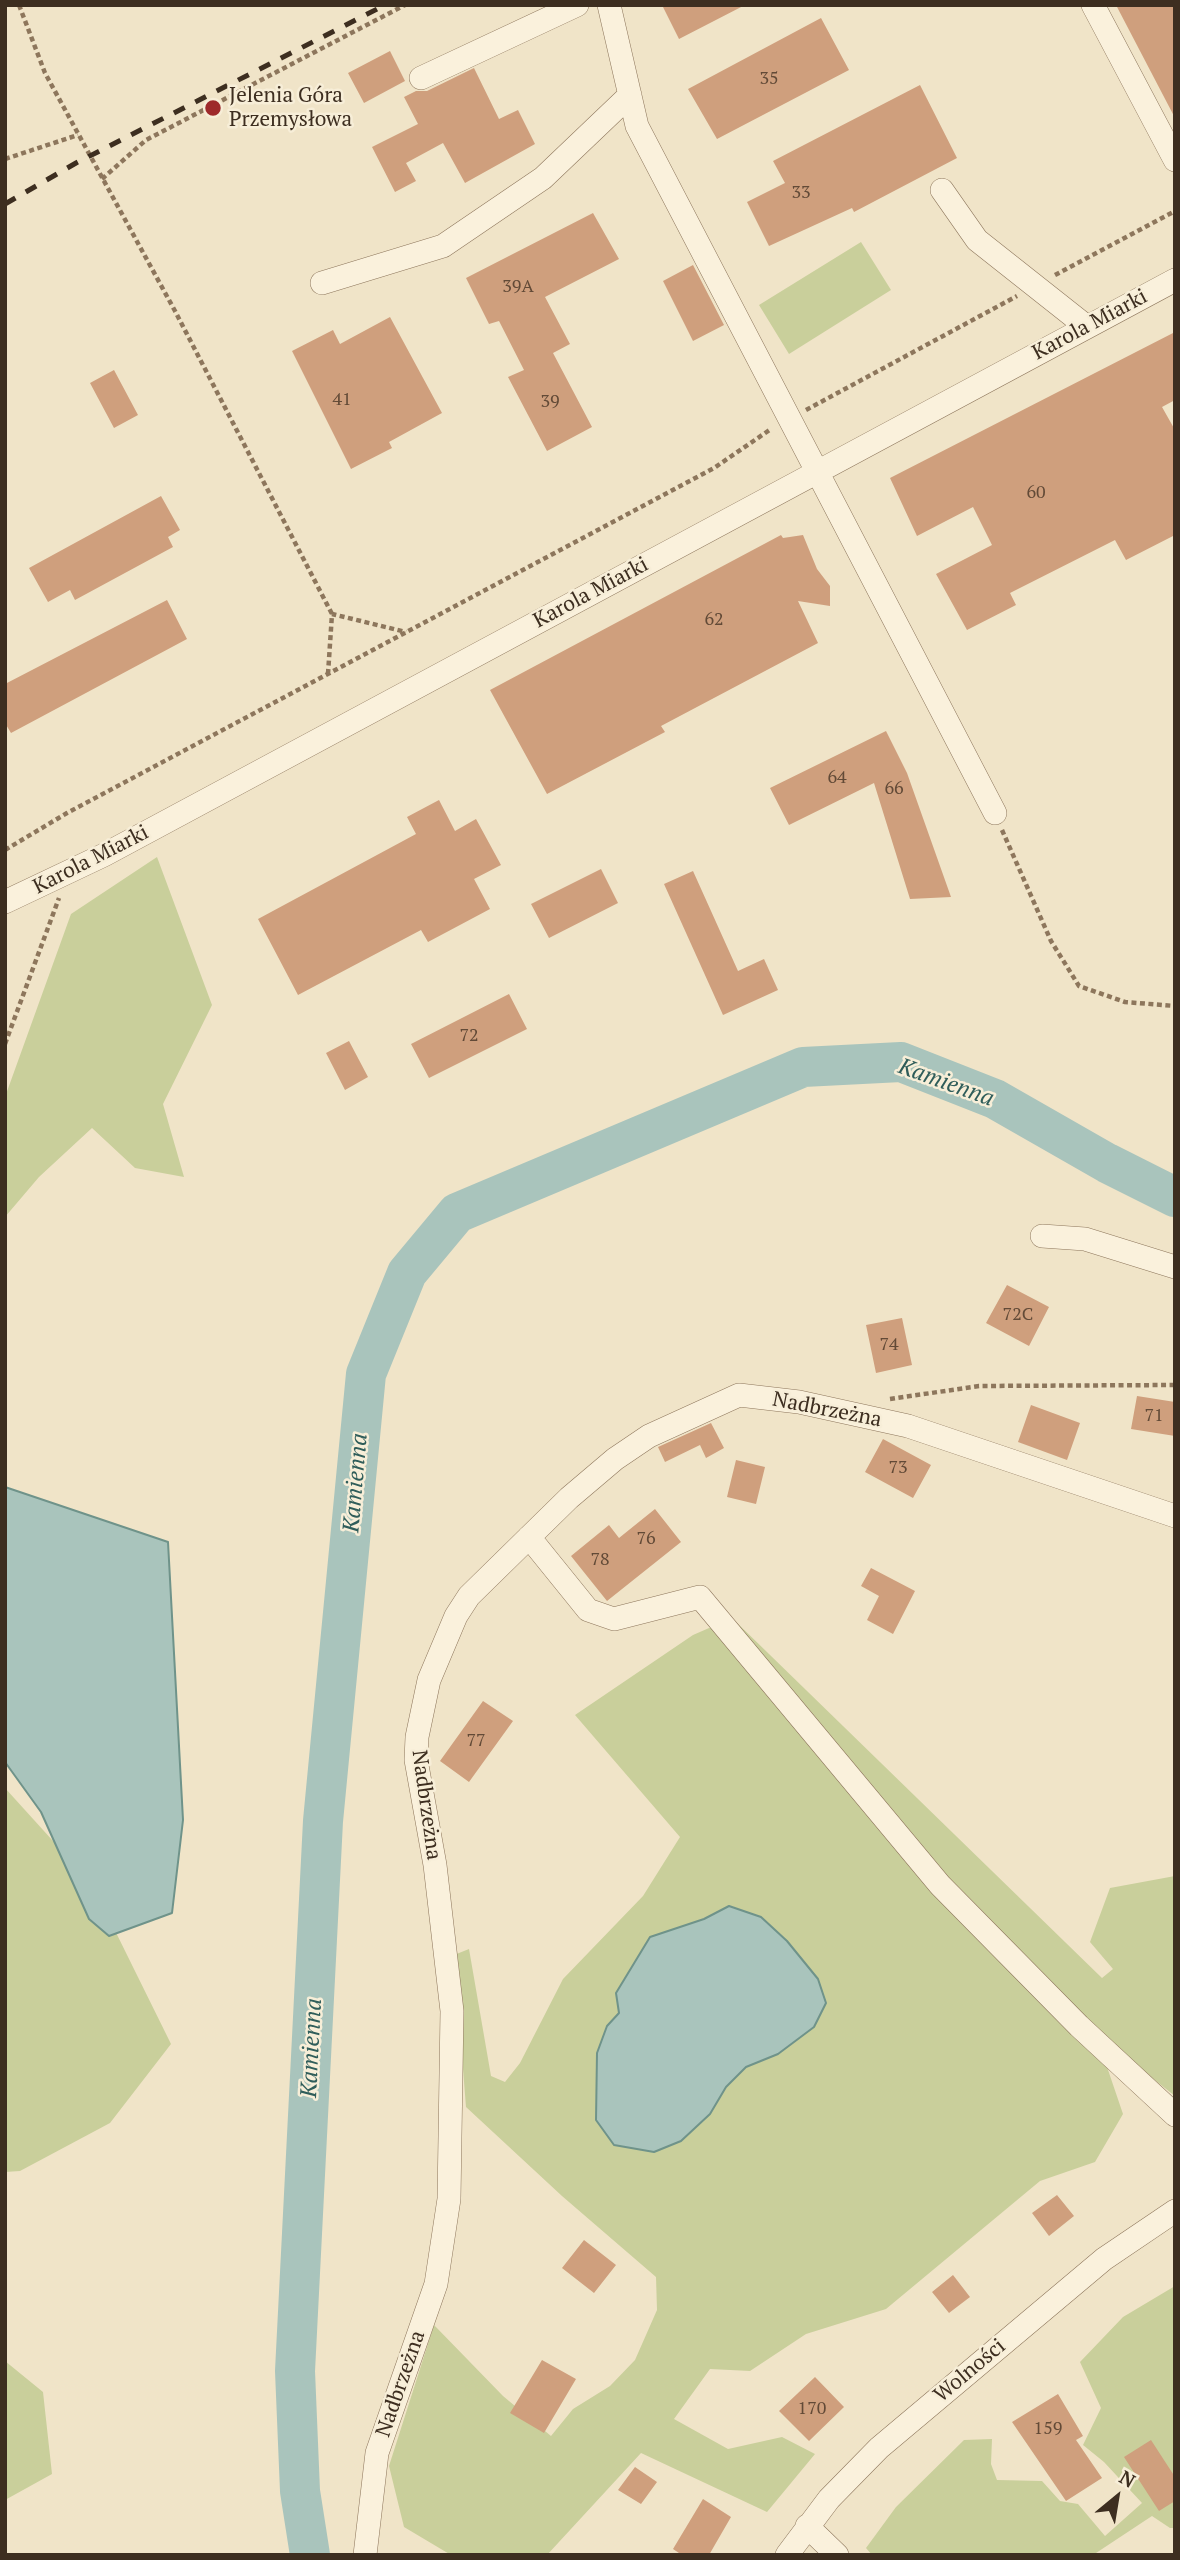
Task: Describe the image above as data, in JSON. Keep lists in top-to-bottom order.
{
  "streets": {
    "street": ["Karola Miarki", "Nadbrzeżna", "Wolności"]
  },
  "water": ["Kamienna"],
  "places": ["Jelenia Góra Przemysłowa"],
  "house_numbers": [
    "35",
    "33",
    "39A",
    "41",
    "39",
    "60",
    "62",
    "64",
    "66",
    "72",
    "72C",
    "74",
    "71",
    "73",
    "76",
    "78",
    "77",
    "170",
    "159"
  ],
  "north": "top right"
}
